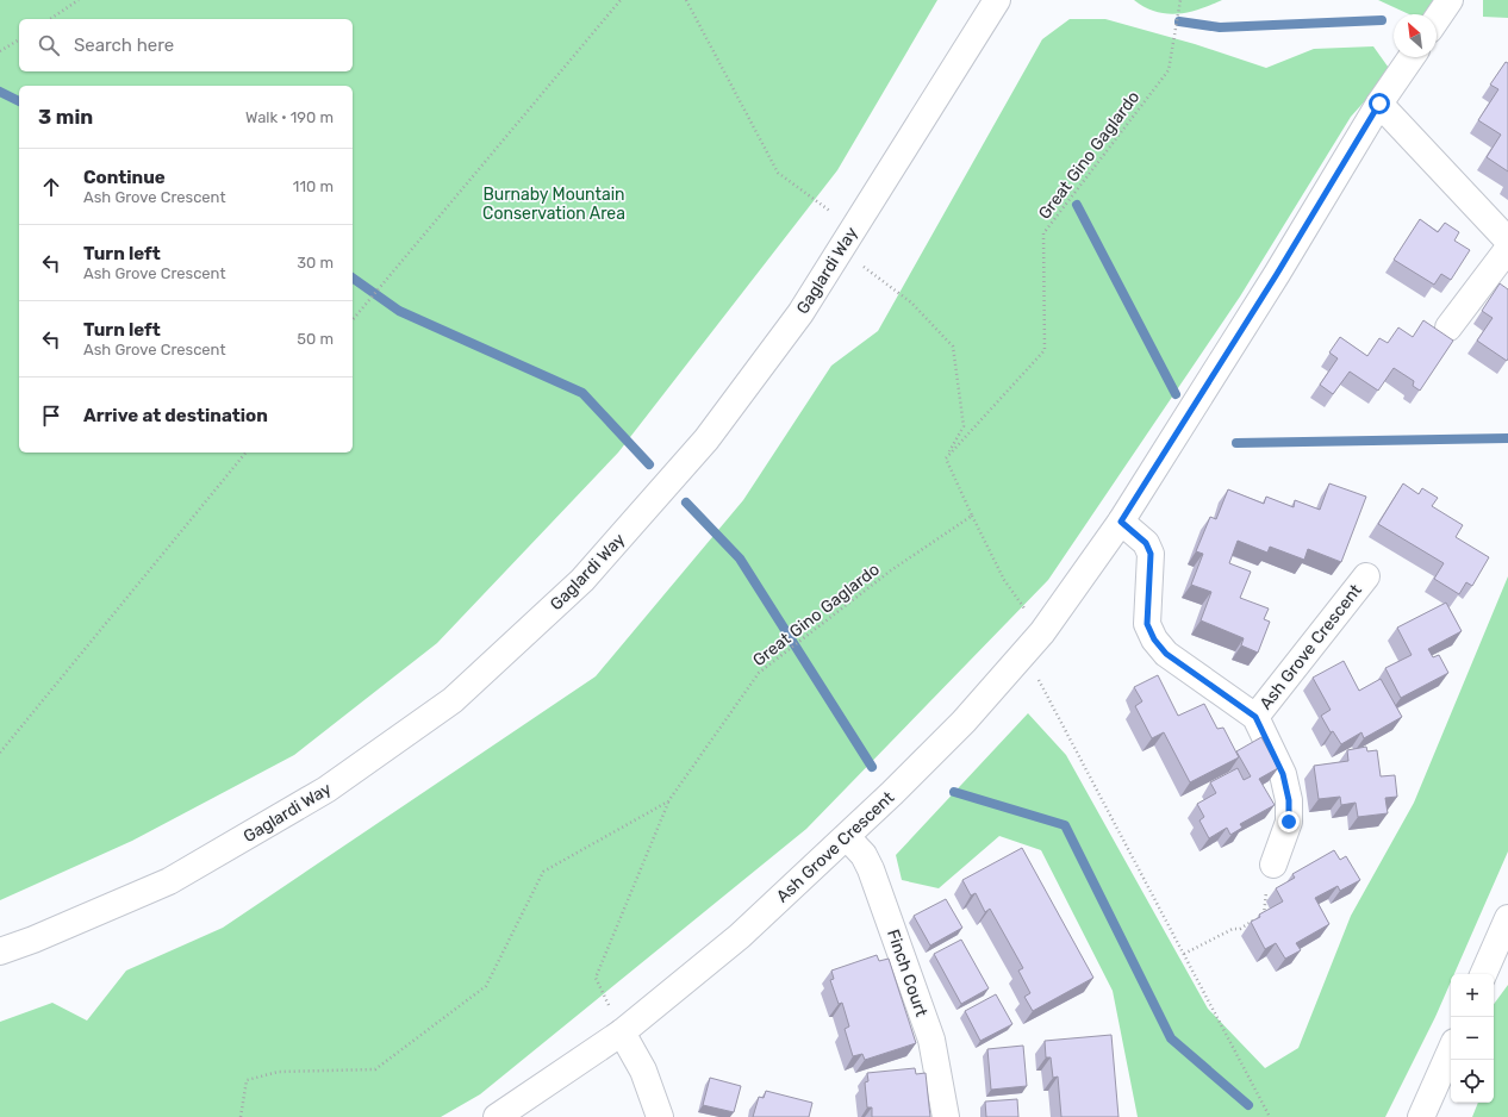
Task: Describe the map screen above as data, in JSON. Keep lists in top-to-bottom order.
{
  "streets": {
    "street": ["Gaglardi Way", "Ash Grove Crescent", "Finch Court"],
    "path": ["Great Gino Gaglardo"]
  },
  "crossings": [
    ["Ash Grove Crescent", "Finch Court"]
  ],
  "parks": ["Burnaby Mountain Conservation Area"],
  "north": "top left",
  "page": {
    "search": "Search here",
    "heading": ["3 min", "Walk · 190 m"],
    "list": [
      ["Continue", "Ash Grove Crescent", "110 m"],
      ["Turn left", "Ash Grove Crescent", "30 m"],
      ["Turn left", "Ash Grove Crescent", "50 m"],
      "Arrive at destination"
    ],
    "map_buttons": ["+", "−"]
  }
}
